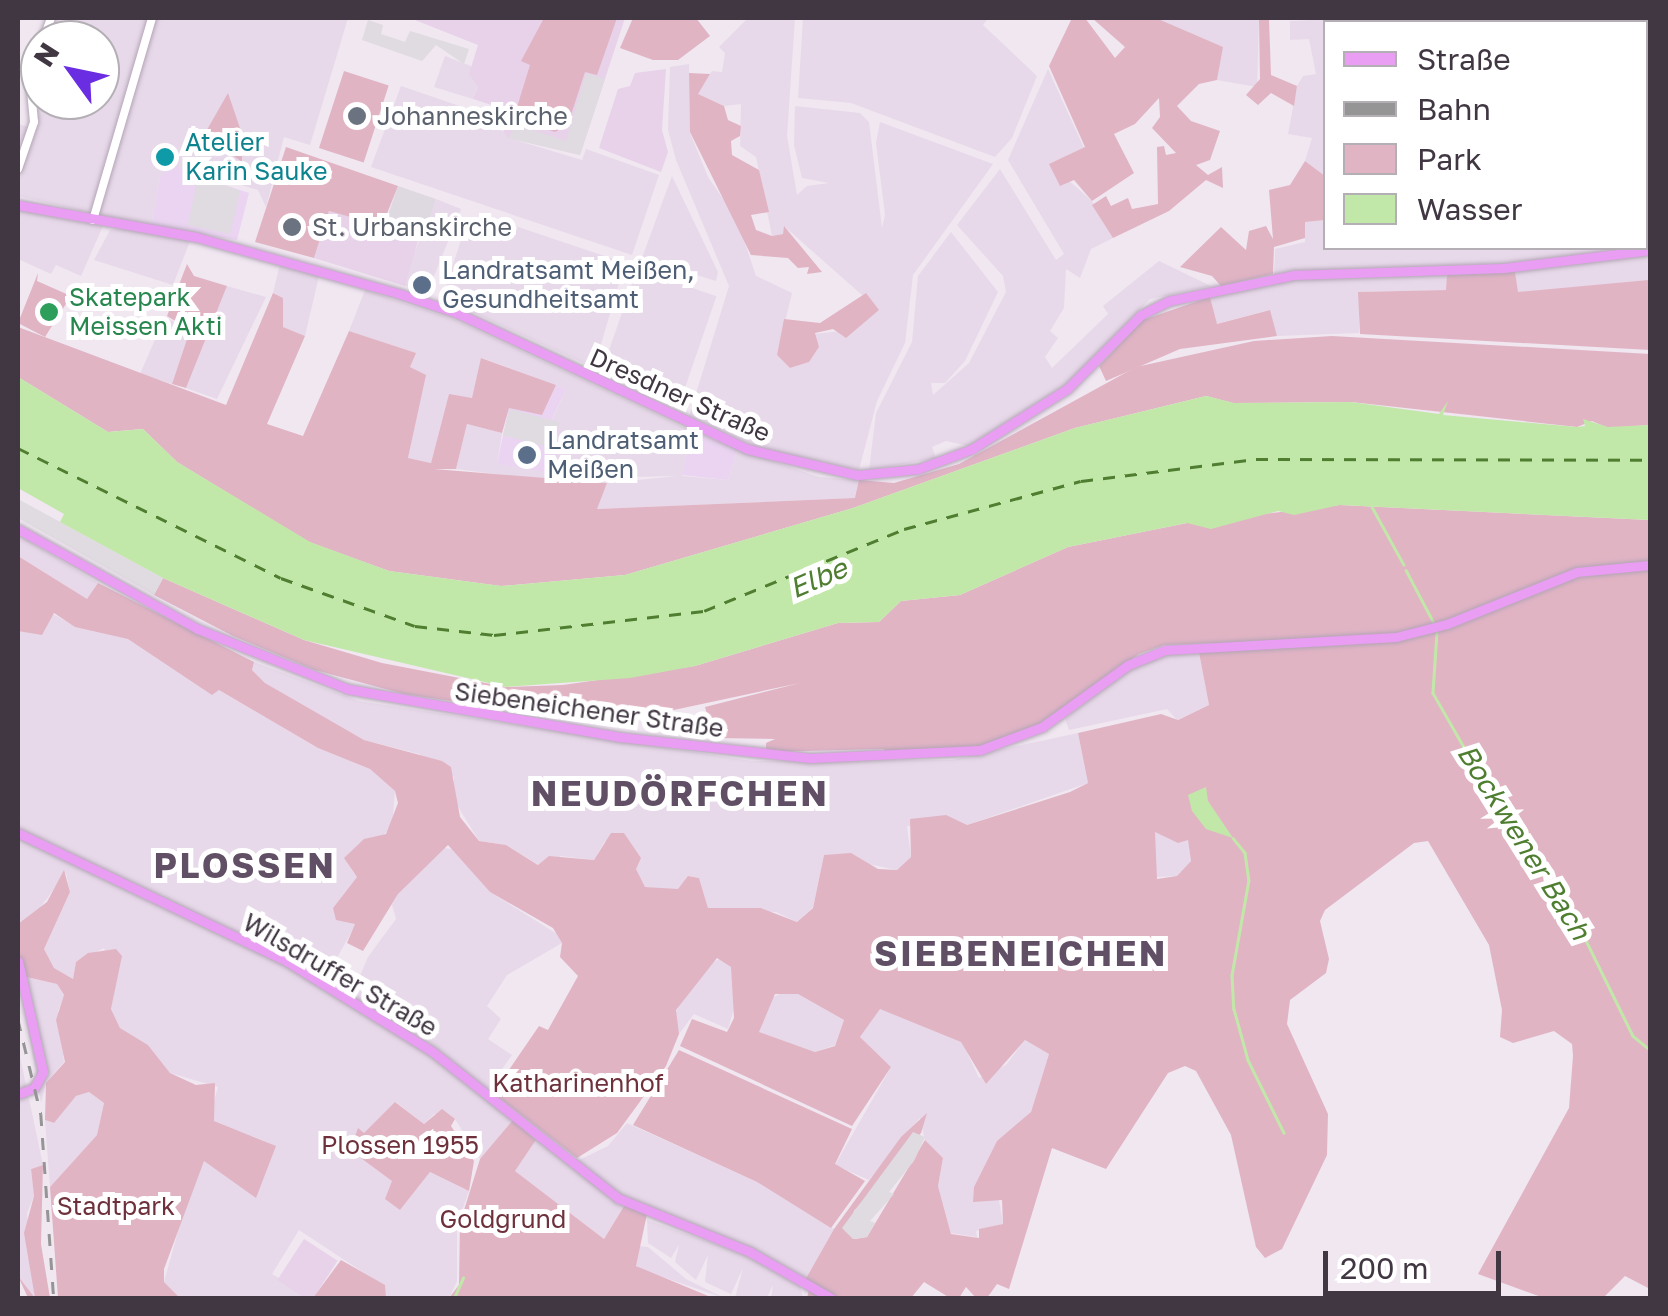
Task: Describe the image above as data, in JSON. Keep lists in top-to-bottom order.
{
  "streets": {
    "main road": ["Dresdner Straße", "Siebeneichener Straße", "Wilsdruffer Straße"]
  },
  "districts": ["NEUDÖRFCHEN", "PLOSSEN", "SIEBENEICHEN"],
  "water": ["Elbe", "Bockwener Bach"],
  "parks": [
    "Katharinenhof",
    "Plossen 1955",
    "Stadtpark",
    "Goldgrund"
  ],
  "places": [
    "Johanneskirche",
    "Atelier Karin Sauke",
    "St. Urbanskirche",
    "Landratsamt Meißen, Gesundheitsamt",
    "Skatepark Meissen Akti",
    "Landratsamt Meißen"
  ],
  "legend": [
    "Straße",
    "Bahn",
    "Park",
    "Wasser"
  ],
  "scale_bar": "200 m",
  "north": "top left"
}
